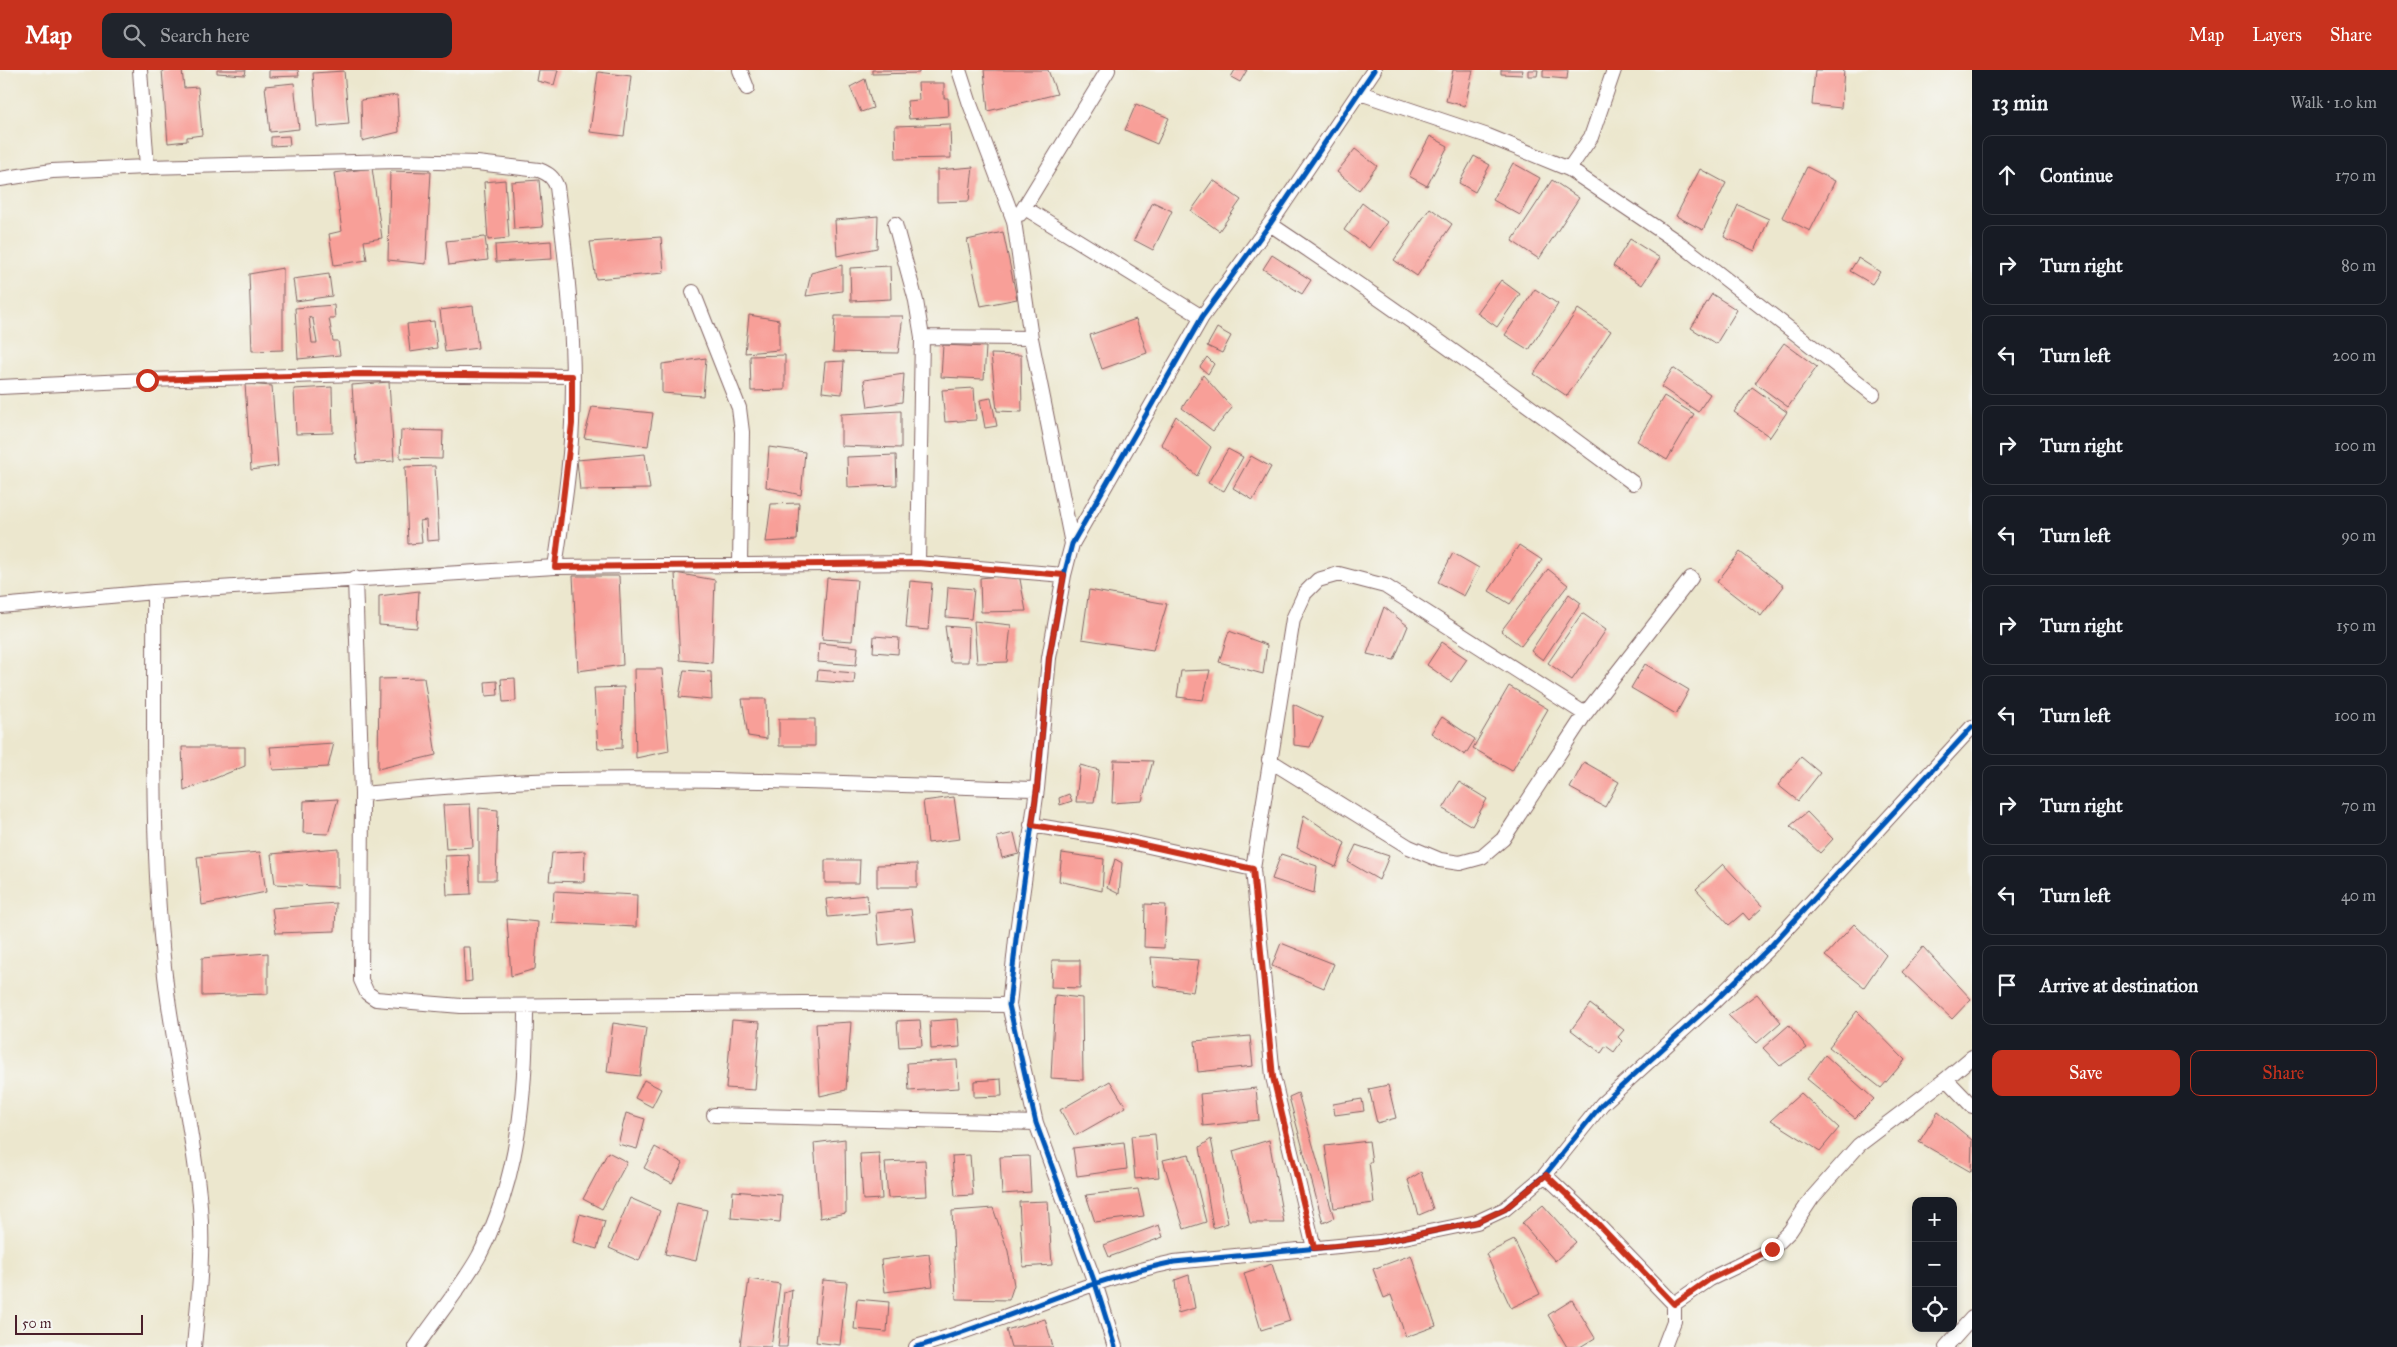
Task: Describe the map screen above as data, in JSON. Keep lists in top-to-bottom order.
{
  "scale_bar": "50 m",
  "page": {
    "header": "Map",
    "search": "Search here",
    "nav": ["Map", "Layers", "Share"],
    "heading": ["13 min", "Walk · 1.0 km"],
    "list": [
      ["Continue", "170 m"],
      ["Turn right", "80 m"],
      ["Turn left", "200 m"],
      ["Turn right", "100 m"],
      ["Turn left", "90 m"],
      ["Turn right", "150 m"],
      ["Turn left", "100 m"],
      ["Turn right", "70 m"],
      ["Turn left", "40 m"],
      "Arrive at destination"
    ],
    "buttons": ["Save", "Share"],
    "map_buttons": ["+", "−"],
    "scale": "50 m"
  }
}
